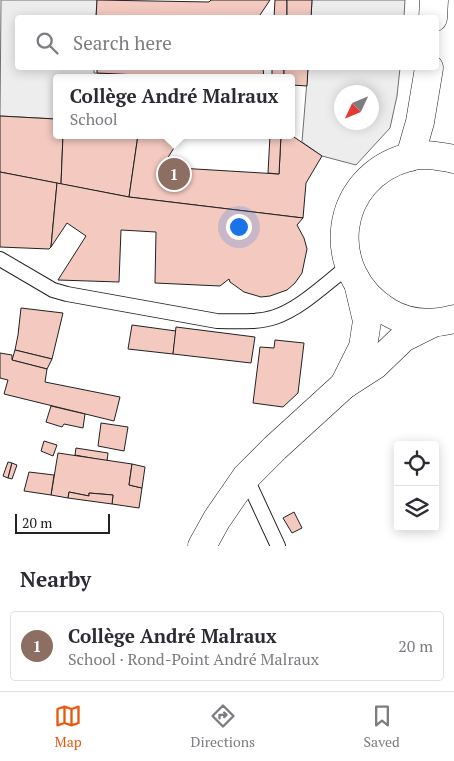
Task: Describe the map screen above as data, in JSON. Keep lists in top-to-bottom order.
{
  "scale_bar": "20 m",
  "north": "bottom left",
  "page": {
    "search": "Search here",
    "popup": ["Collège André Malraux", "School"],
    "pins": "1",
    "scale": "20 m",
    "heading": "Nearby",
    "list": [
      {
        "mark": "1",
        "name": "Collège André Malraux",
        "note": "School · Rond-Point André Malraux",
        "value": "20 m"
      }
    ],
    "nav": ["Map", "Directions", "Saved"]
  }
}
